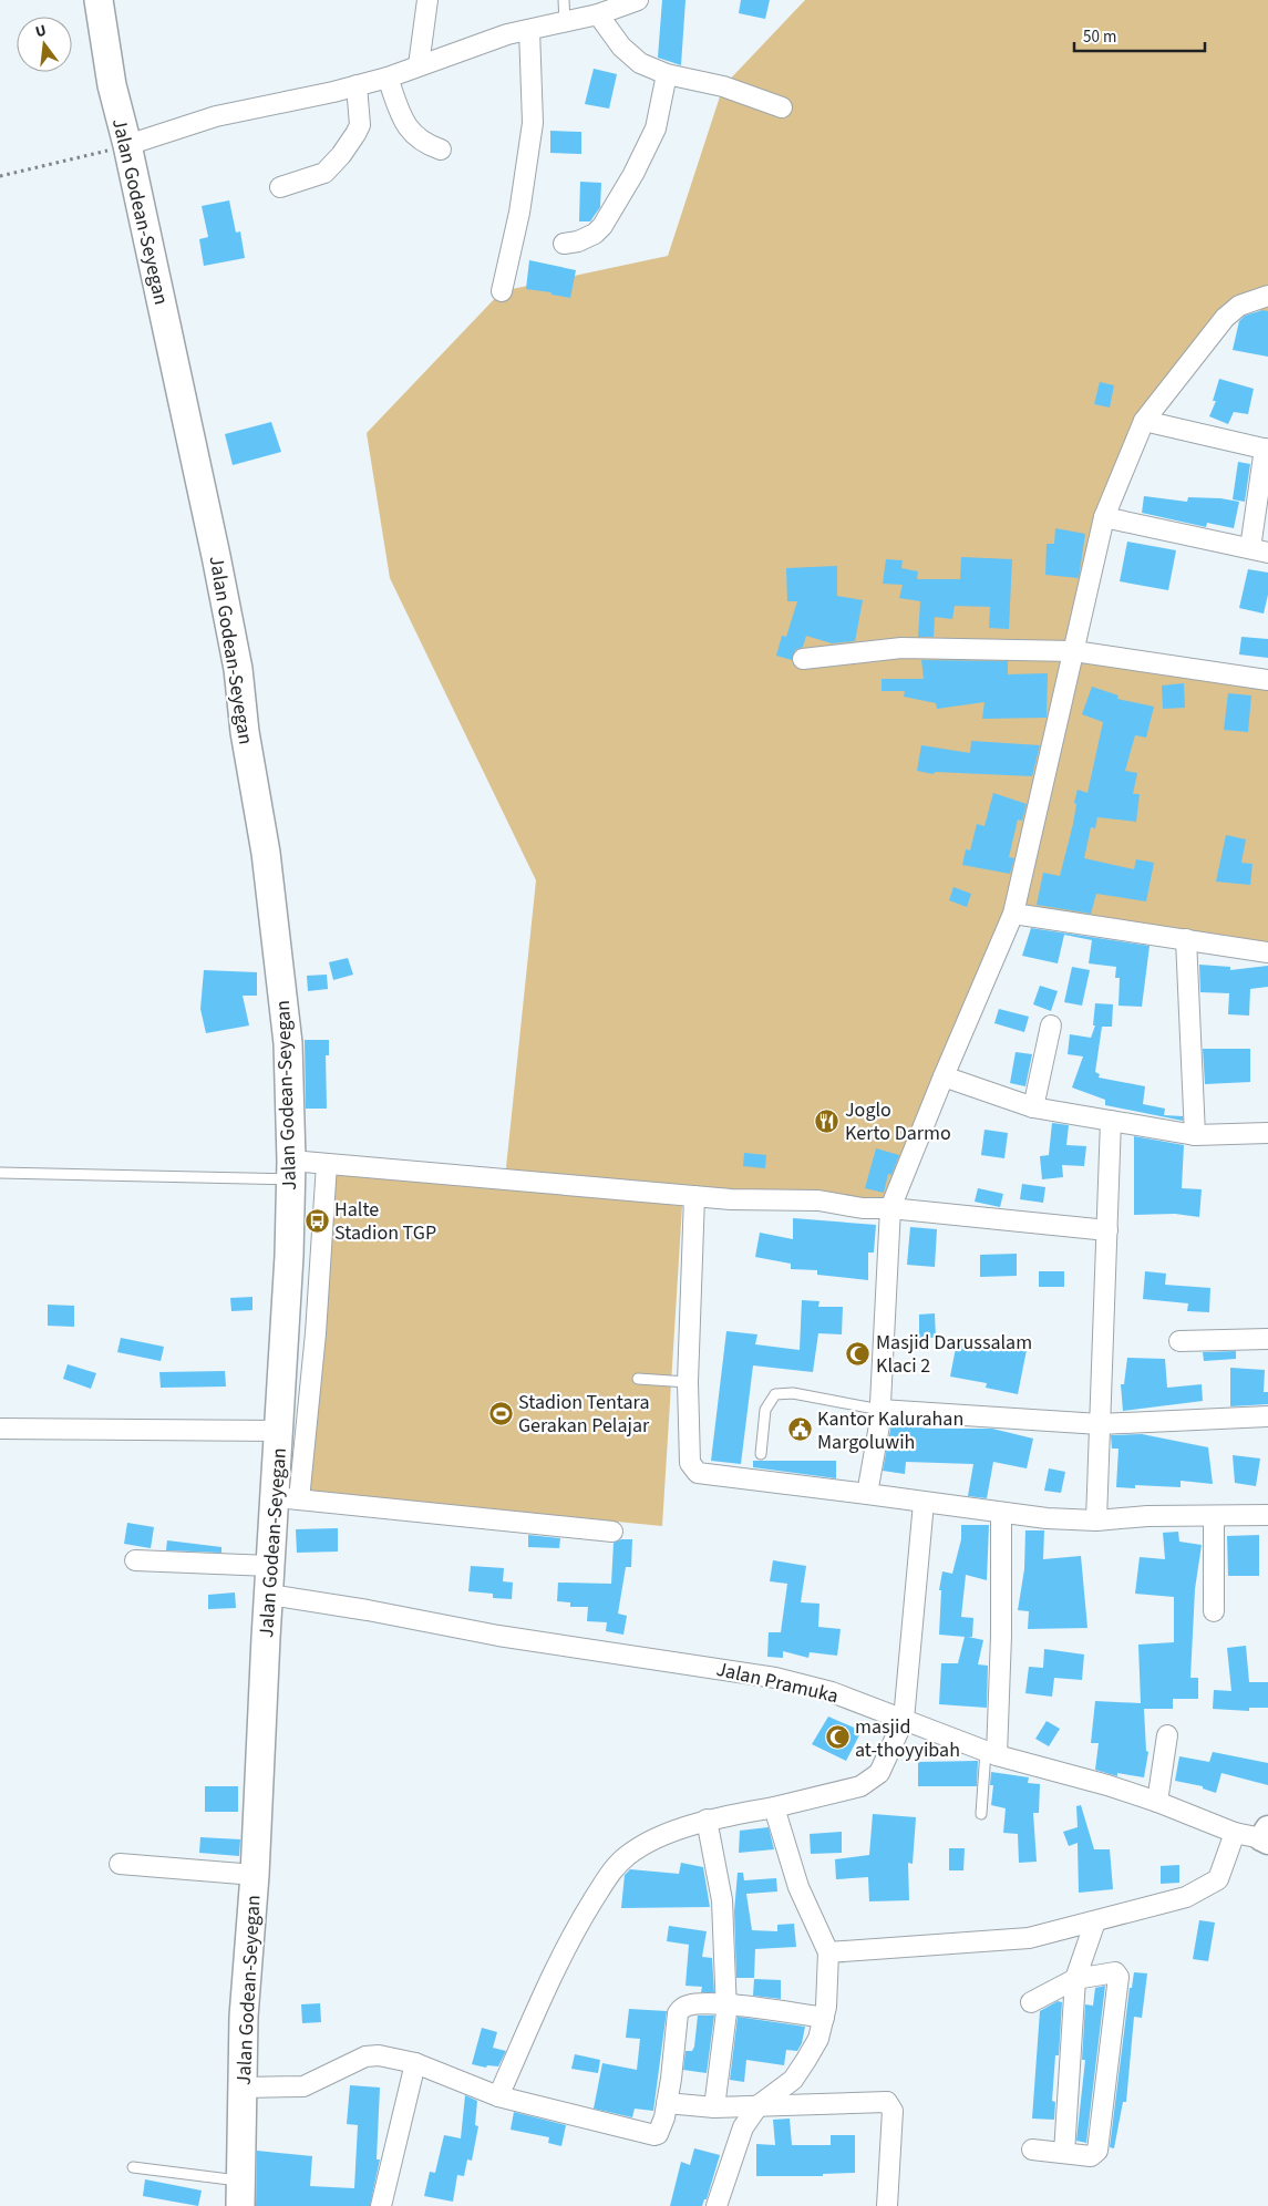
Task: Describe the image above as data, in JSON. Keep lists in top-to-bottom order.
{
  "streets": {
    "main road": ["Jalan Godean-Seyegan"],
    "street": ["Jalan Pramuka"]
  },
  "crossings": [
    ["Jalan Godean-Seyegan", "Jalan Pramuka"]
  ],
  "places": {
    "restaurant": ["Joglo Kerto Darmo"],
    "bus stop": ["Halte Stadion TGP"],
    "mosque": ["Masjid Darussalam Klaci 2", "masjid at-thoyyibah"],
    "sports": ["Stadion Tentara Gerakan Pelajar"],
    "public building": ["Kantor Kalurahan Margoluwih"]
  },
  "scale_bar": "50 m",
  "north": "top"
}
